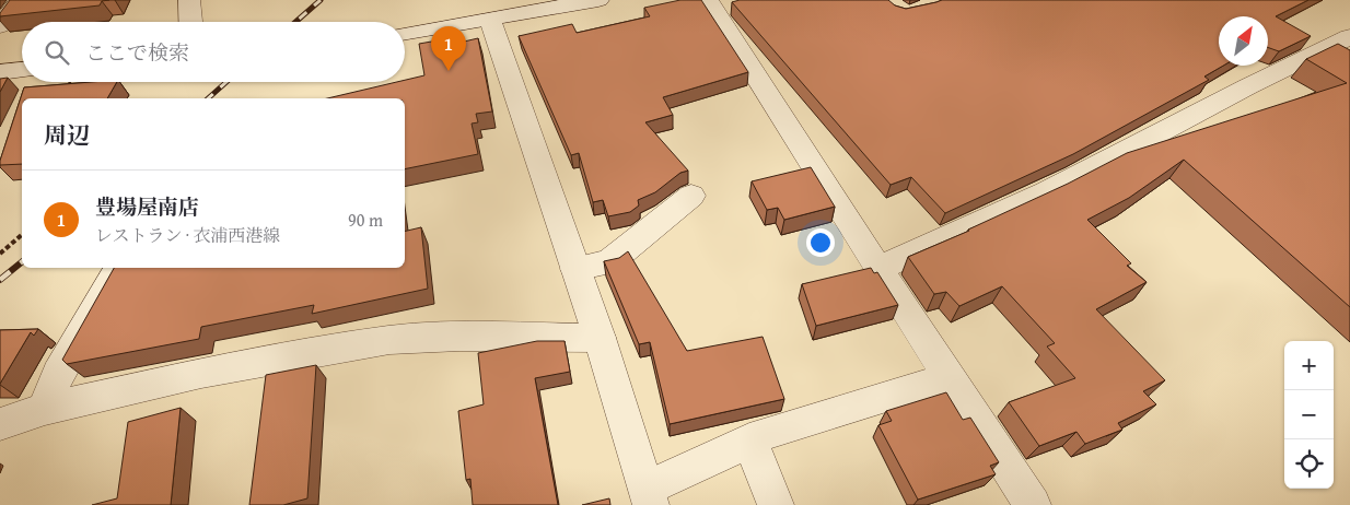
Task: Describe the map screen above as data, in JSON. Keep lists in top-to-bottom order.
{
  "north": "top right",
  "page": {
    "search": "ここで検索",
    "pins": "1",
    "heading": "周辺",
    "list": [
      {
        "mark": "1",
        "name": "豊場屋南店",
        "note": "レストラン · 衣浦西港線",
        "value": "90 m"
      }
    ],
    "map_buttons": ["+", "−"]
  }
}
